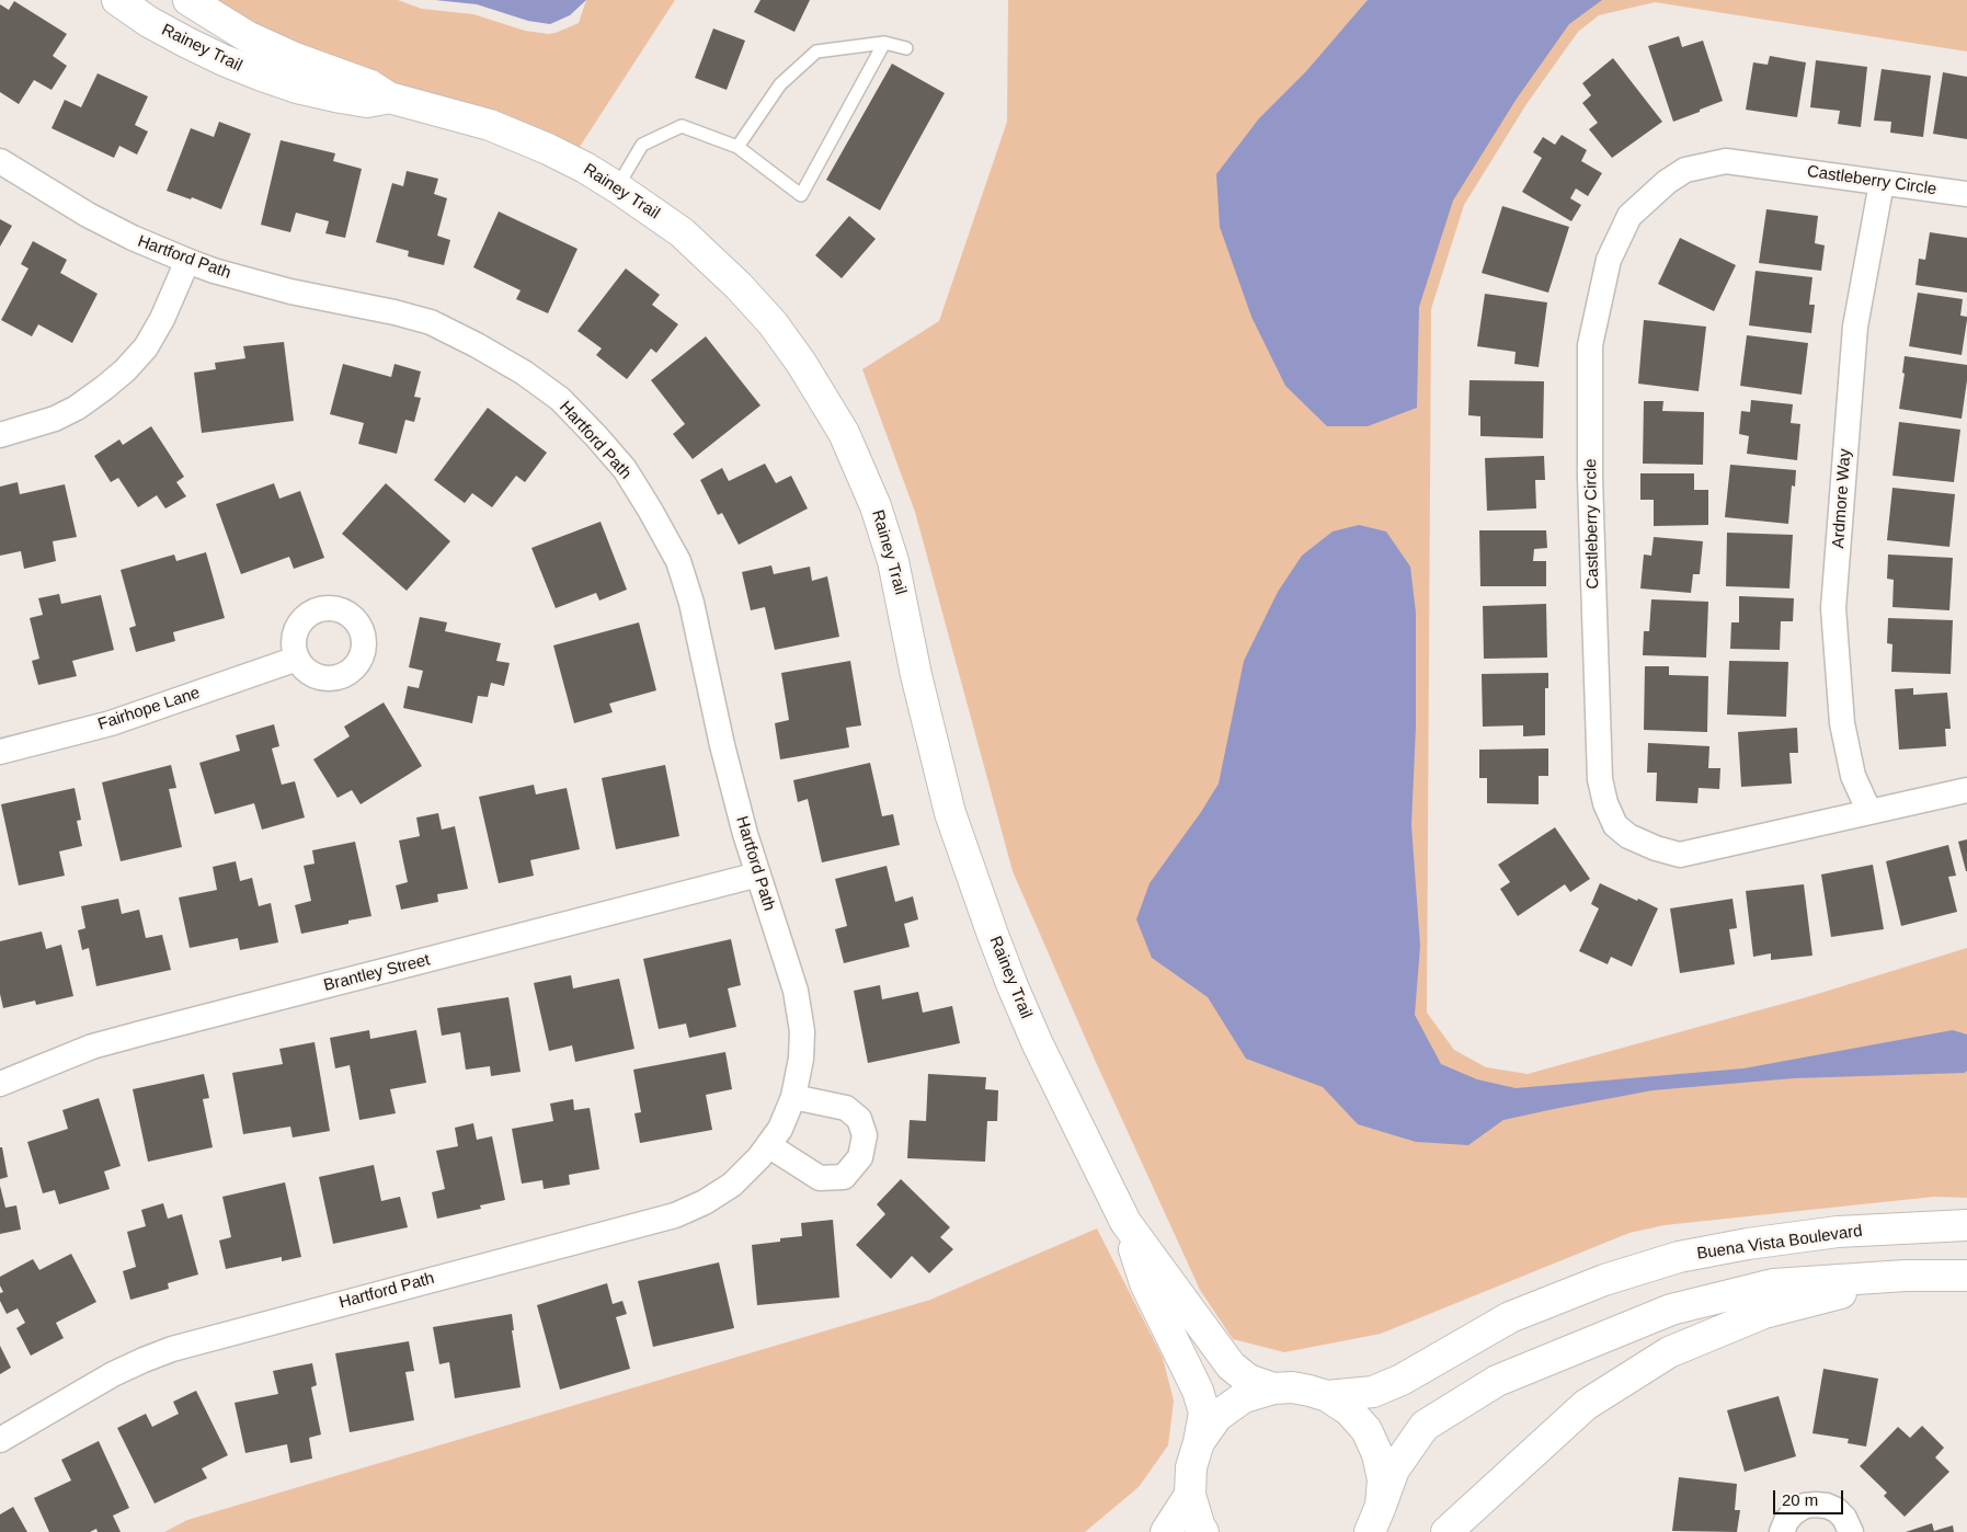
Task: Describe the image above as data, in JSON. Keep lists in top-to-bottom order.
{
  "streets": {
    "street": [
      "Rainey Trail",
      "Castleberry Circle",
      "Hartford Path",
      "Ardmore Way",
      "Fairhope Lane",
      "Brantley Street",
      "Buena Vista Boulevard"
    ]
  },
  "crossings": [
    ["Castleberry Circle", "Ardmore Way"],
    ["Hartford Path", "Brantley Street"]
  ],
  "scale_bar": "20 m"
}
